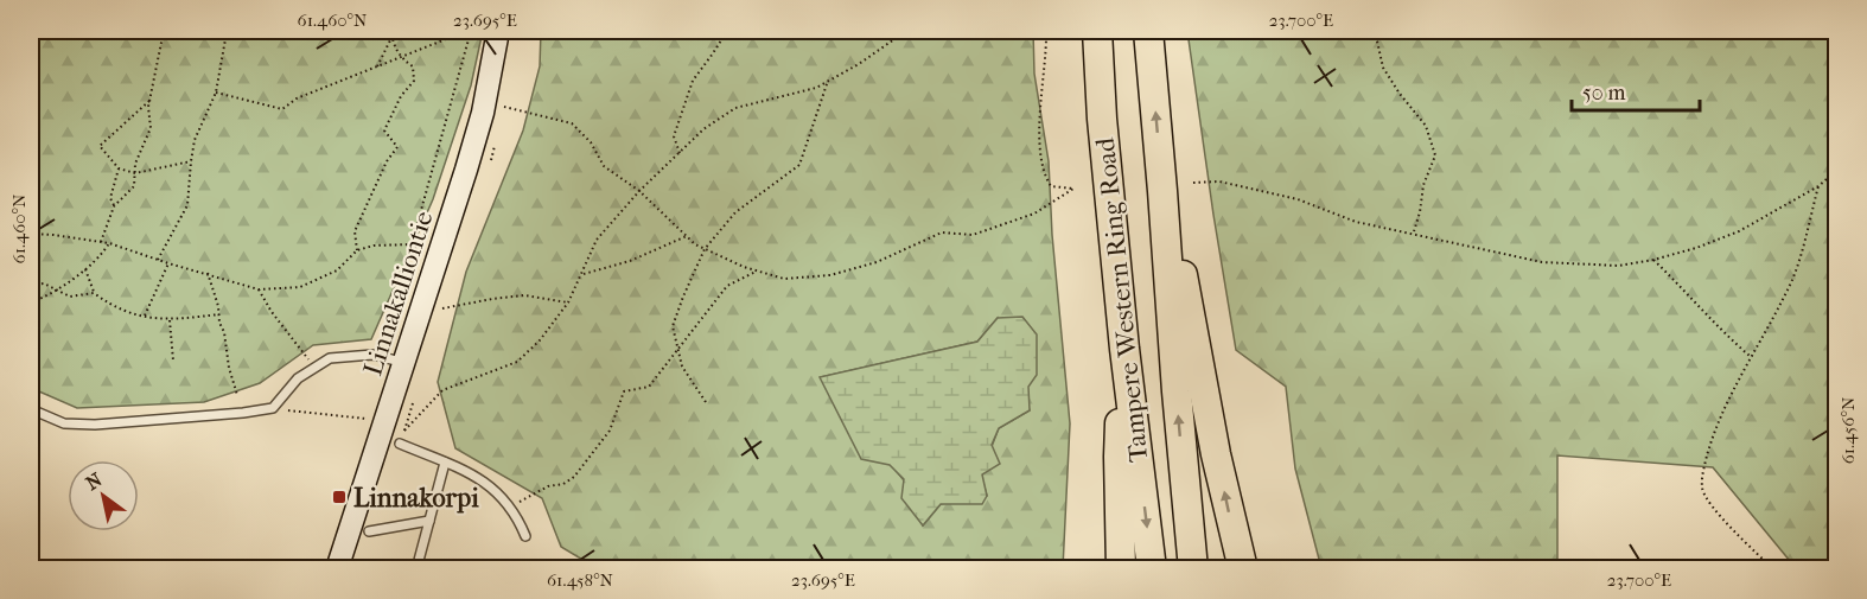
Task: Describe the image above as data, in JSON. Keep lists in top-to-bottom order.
{
  "streets": {
    "highway": ["Tampere Western Ring Road"],
    "main road": ["Linnakalliontie"]
  },
  "places": {
    "transit": ["Linnakorpi"]
  },
  "scale_bar": "50 m",
  "north": "top left",
  "coordinates": [
    "61.460°N",
    "23.695°E",
    "23.700°E",
    "61.456°N",
    "61.458°N"
  ]
}
